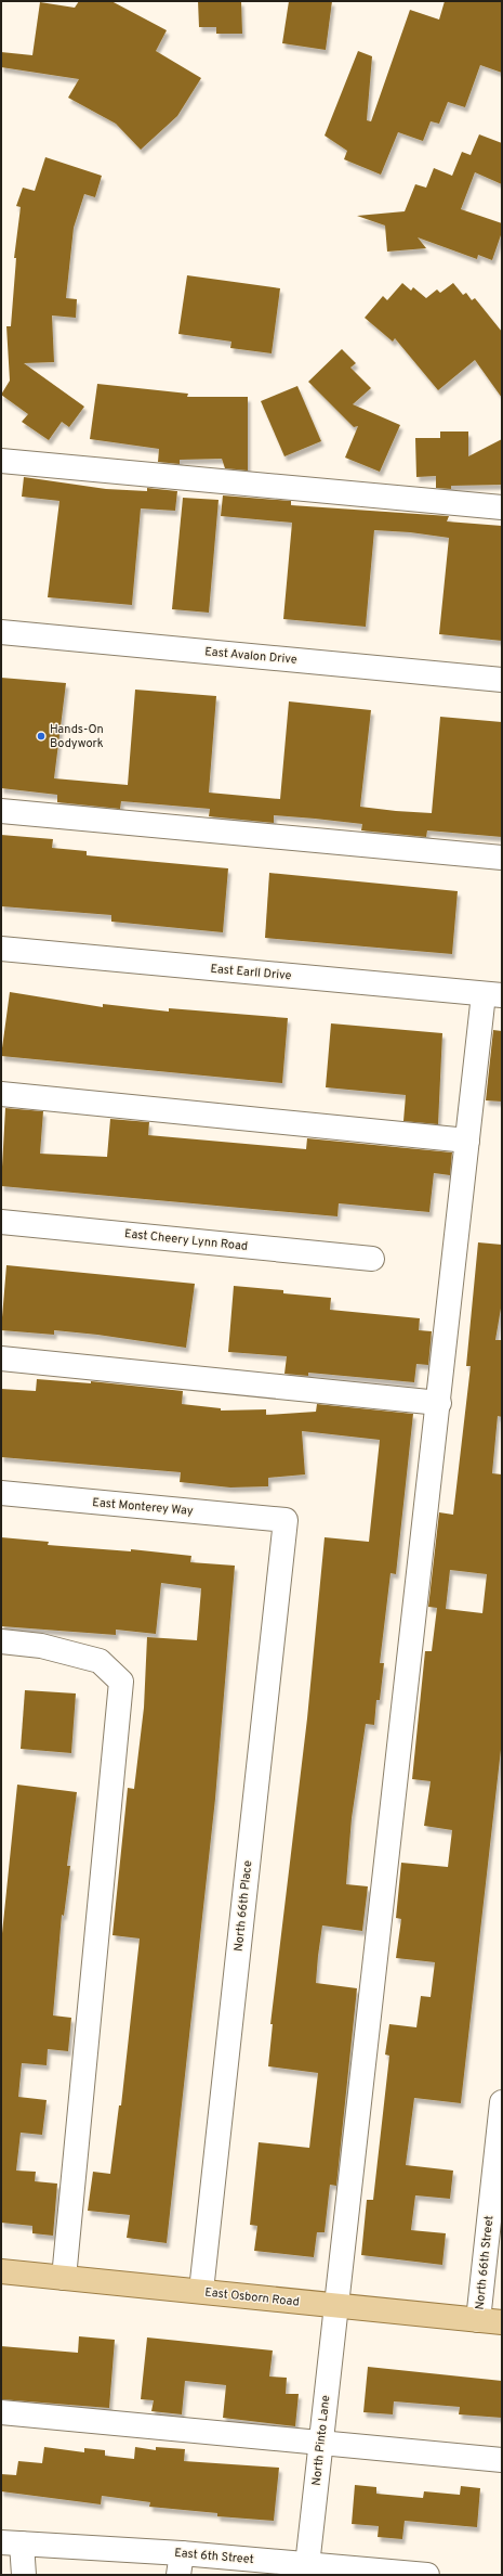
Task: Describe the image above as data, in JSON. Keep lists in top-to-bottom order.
{
  "streets": {
    "main road": ["East Osborn Road"],
    "street": [
      "East Avalon Drive",
      "East Earll Drive",
      "East Cheery Lynn Road",
      "East Monterey Way",
      "North 66th Place",
      "North 66th Street",
      "North Pinto Lane",
      "East 6th Street"
    ]
  },
  "crossings": [
    ["East Earll Drive", "North Pinto Lane"],
    ["East Monterey Way", "North 66th Place"],
    ["North 66th Place", "East Osborn Road"],
    ["North 66th Street", "East Osborn Road"],
    ["East Osborn Road", "North Pinto Lane"],
    ["North Pinto Lane", "East 6th Street"]
  ],
  "places": ["Hands-On Bodywork"]
}
